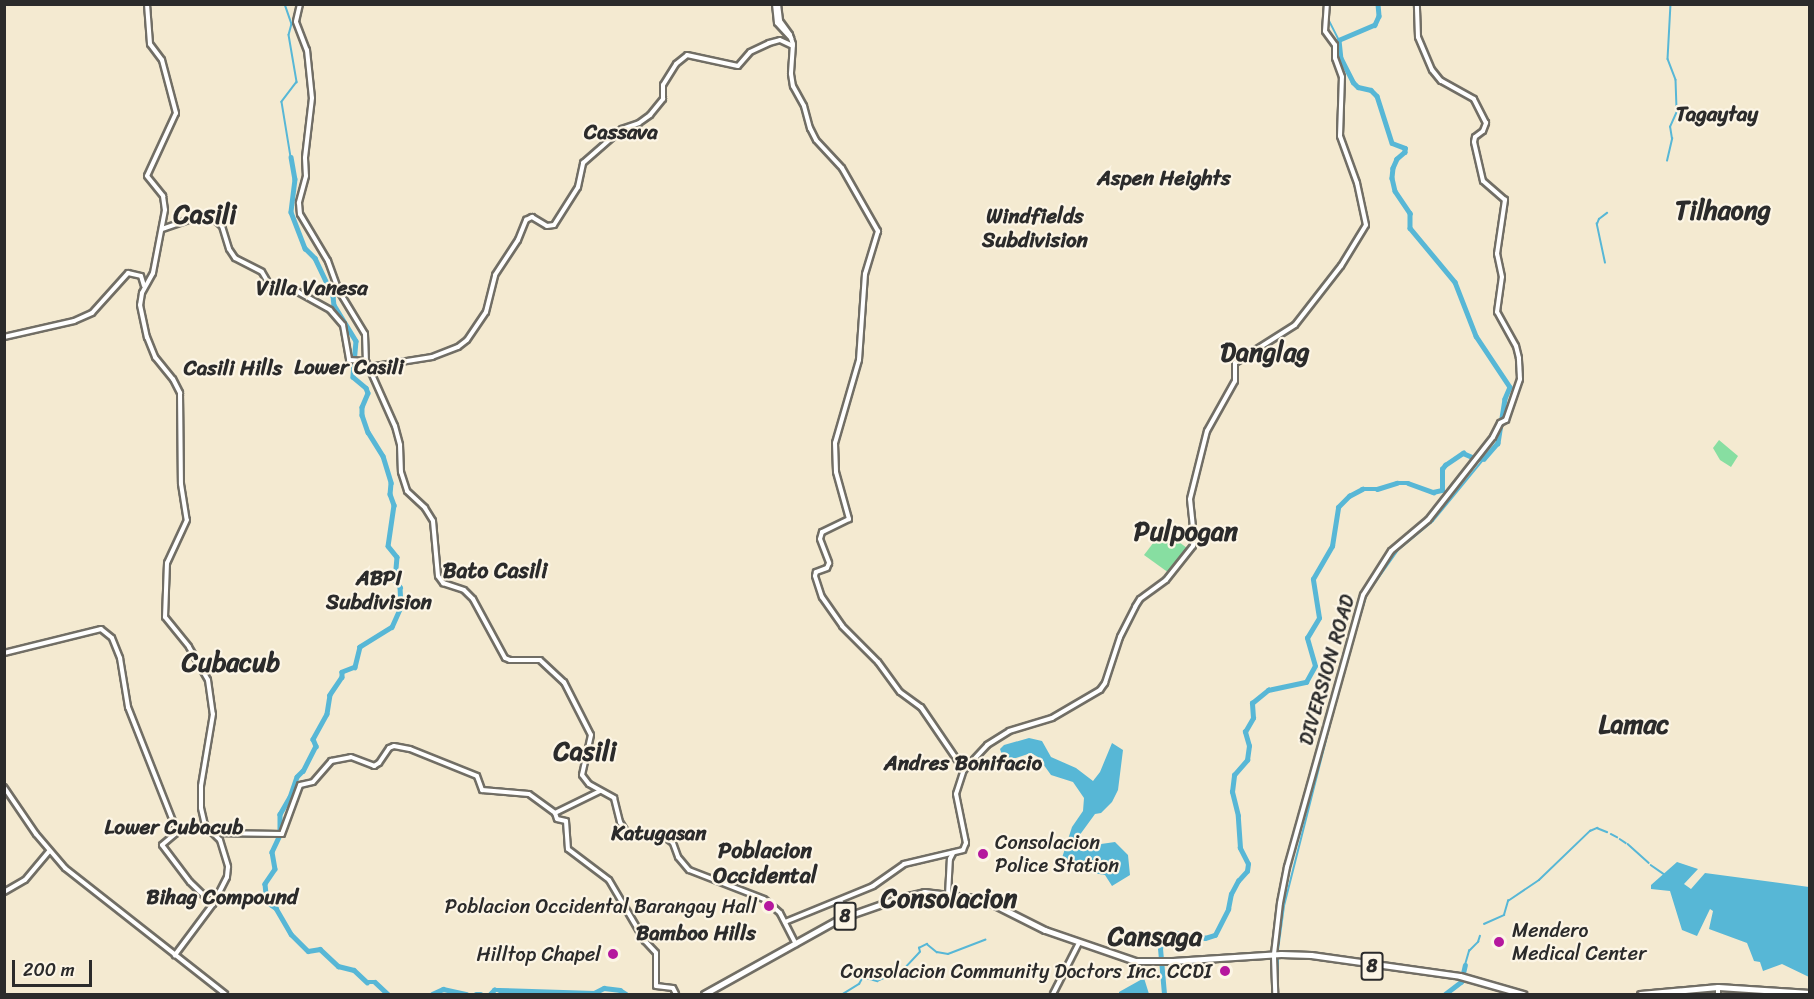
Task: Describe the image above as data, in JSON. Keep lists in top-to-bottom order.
{
  "streets": {
    "main road": ["8"],
    "street": ["DIVERSION ROAD"]
  },
  "crossings": [
    ["DIVERSION ROAD", "8"]
  ],
  "districts": [
    "Tagaytay",
    "Cassava",
    "Aspen Heights",
    "Tilhaong",
    "Casili",
    "Windfields Subdivision",
    "Villa Vanesa",
    "Danglag",
    "Lower Casili",
    "Casili Hills",
    "Pulpogan",
    "Bato Casili",
    "ABPI Subdivision",
    "Cubacub",
    "Lamac",
    "Casili",
    "Andres Bonifacio",
    "Lower Cubacub",
    "Katugasan",
    "Poblacion Occidental",
    "Bihag Compound",
    "Consolacion",
    "Bamboo Hills",
    "Cansaga"
  ],
  "places": [
    "Consolacion Police Station",
    "Poblacion Occidental Barangay Hall",
    "Mendero Medical Center",
    "Hilltop Chapel",
    "Consolacion Community Doctors Inc. CCDI"
  ],
  "scale_bar": "200 m"
}
